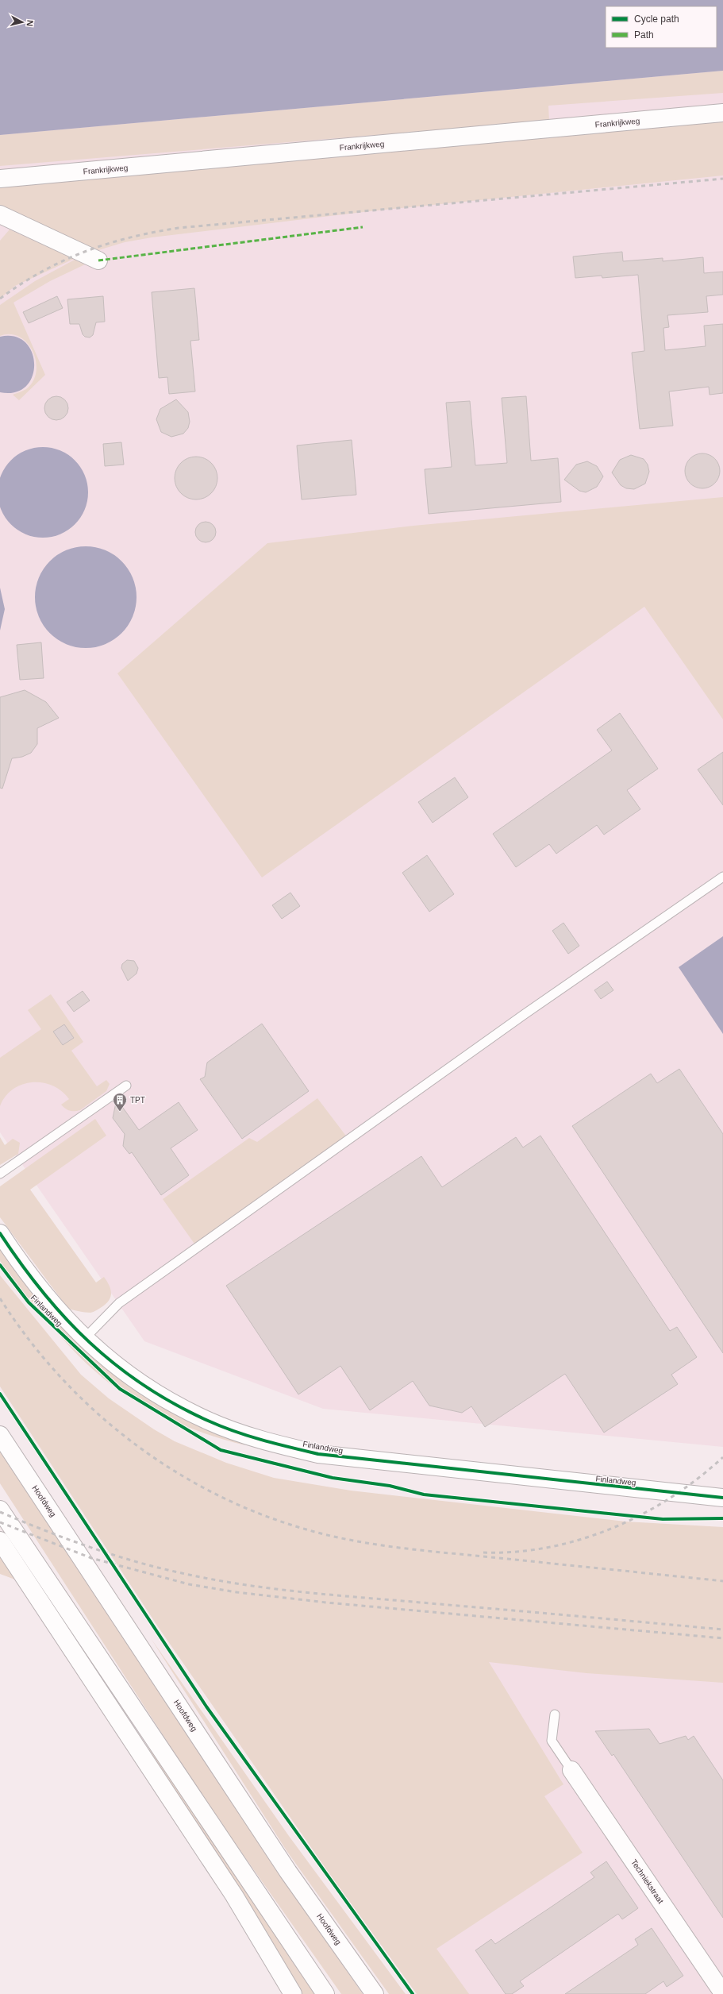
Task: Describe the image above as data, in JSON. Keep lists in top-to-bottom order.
{
  "streets": {
    "street": [
      "Frankrijkweg",
      "Finlandweg",
      "Hoofdweg",
      "Techniekstraat"
    ]
  },
  "places": {
    "building": ["TPT"]
  },
  "legend": ["Cycle path", "Path"],
  "north": "right"
}
